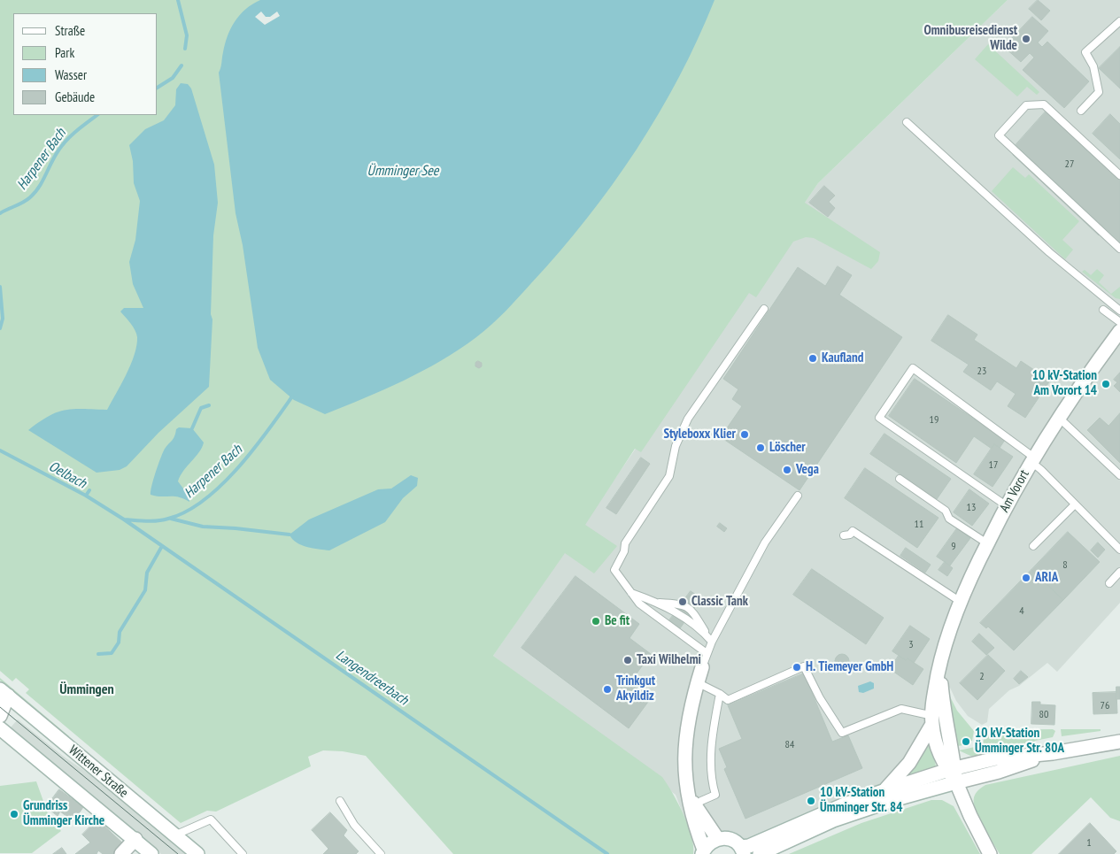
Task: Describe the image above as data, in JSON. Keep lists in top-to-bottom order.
{
  "streets": {
    "street": ["Am Vorort", "Wittener Straße"]
  },
  "districts": ["Ümmingen"],
  "water": [
    "Harpener Bach",
    "Ümminger See",
    "Oelbach",
    "Langendreerbach"
  ],
  "places": [
    "Omnibusreisedienst Wilde",
    "Kaufland",
    "10 kV-Station Am Vorort 14",
    "Styleboxx Klier",
    "Löscher",
    "Vega",
    "ARIA",
    "Classic Tank",
    "Be fit",
    "Taxi Wilhelmi",
    "H. Tiemeyer GmbH",
    "Trinkgut Akyildiz",
    "10 kV-Station Ümminger Str. 80A",
    "10 kV-Station Ümminger Str. 84",
    "Grundriss Ümminger Kirche"
  ],
  "house_numbers": [
    "27",
    "23",
    "19",
    "17",
    "13",
    "11",
    "9",
    "8",
    "4",
    "3",
    "2",
    "76",
    "80",
    "84",
    "1"
  ],
  "legend": [
    "Straße",
    "Park",
    "Wasser",
    "Gebäude"
  ]
}
